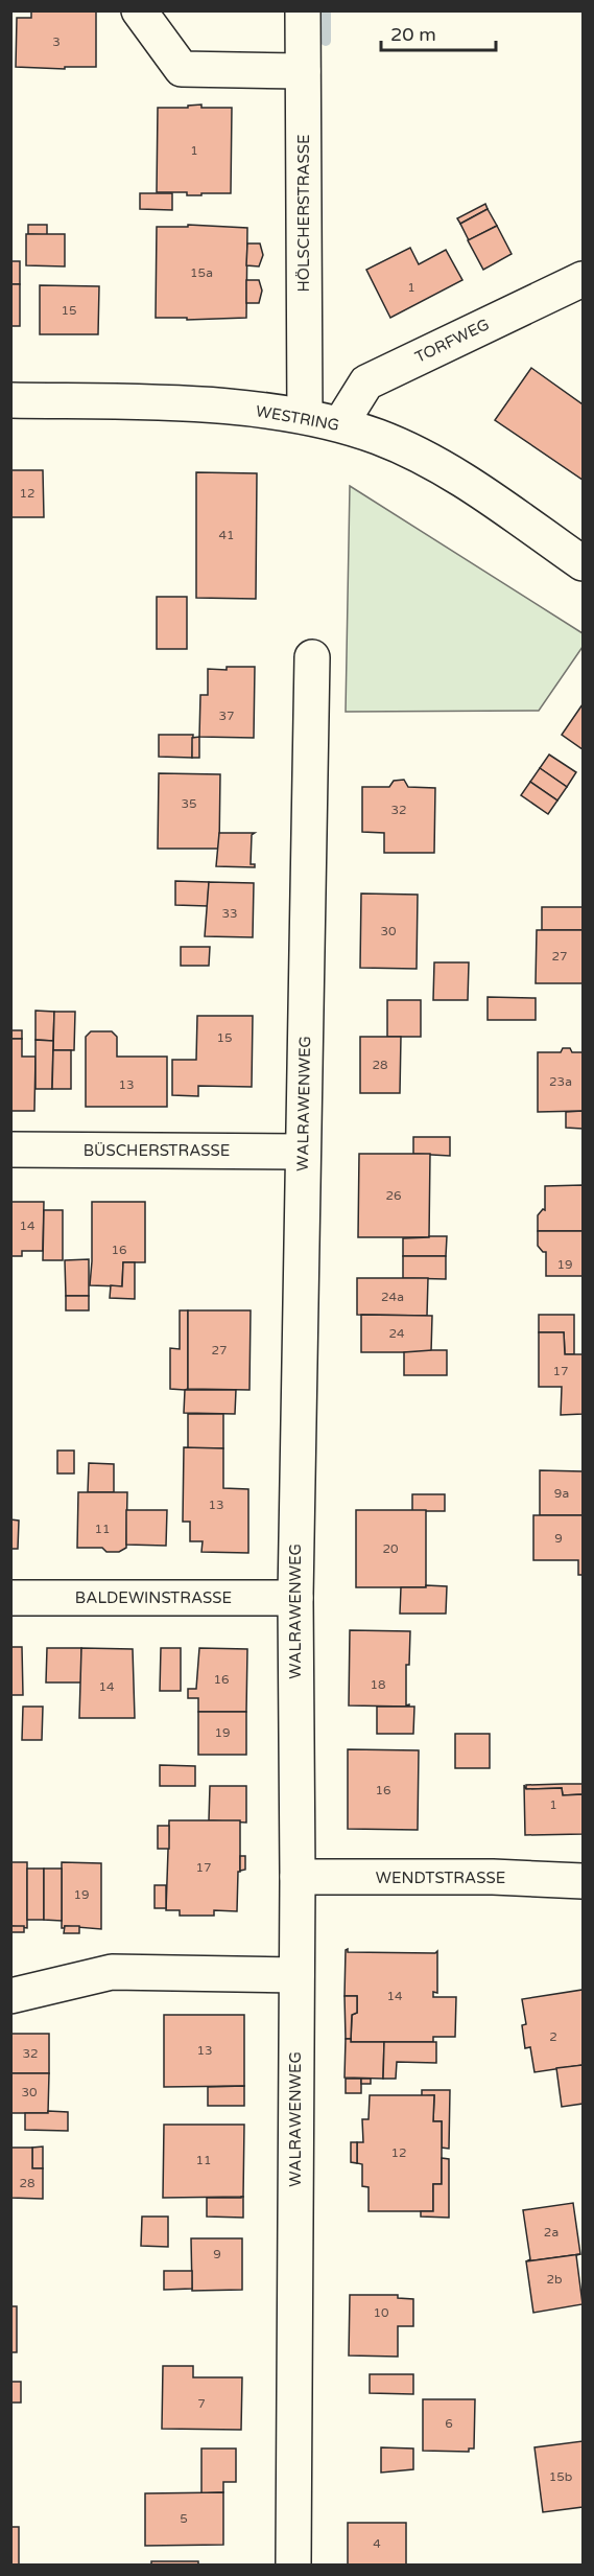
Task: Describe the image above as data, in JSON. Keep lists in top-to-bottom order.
{
  "streets": {
    "street": [
      "HÖLSCHERSTRASSE",
      "TORFWEG",
      "WESTRING",
      "WALRAWENWEG",
      "BÜSCHERSTRASSE",
      "BALDEWINSTRASSE",
      "WENDTSTRASSE"
    ]
  },
  "crossings": [
    ["HÖLSCHERSTRASSE", "WESTRING"],
    ["TORFWEG", "WESTRING"],
    ["WALRAWENWEG", "BÜSCHERSTRASSE"],
    ["WALRAWENWEG", "BALDEWINSTRASSE"],
    ["WALRAWENWEG", "WENDTSTRASSE"]
  ],
  "house_numbers": [
    "3",
    "1",
    "15a",
    "1",
    "15",
    "12",
    "41",
    "37",
    "35",
    "32",
    "33",
    "30",
    "27",
    "15",
    "28",
    "23a",
    "13",
    "26",
    "14",
    "16",
    "19",
    "24a",
    "24",
    "27",
    "17",
    "9a",
    "13",
    "11",
    "9",
    "20",
    "16",
    "18",
    "14",
    "19",
    "16",
    "1",
    "17",
    "19",
    "14",
    "2",
    "13",
    "32",
    "30",
    "12",
    "11",
    "28",
    "2a",
    "9",
    "2b",
    "10",
    "7",
    "6",
    "15b",
    "5",
    "4"
  ],
  "scale_bar": "20 m"
}
